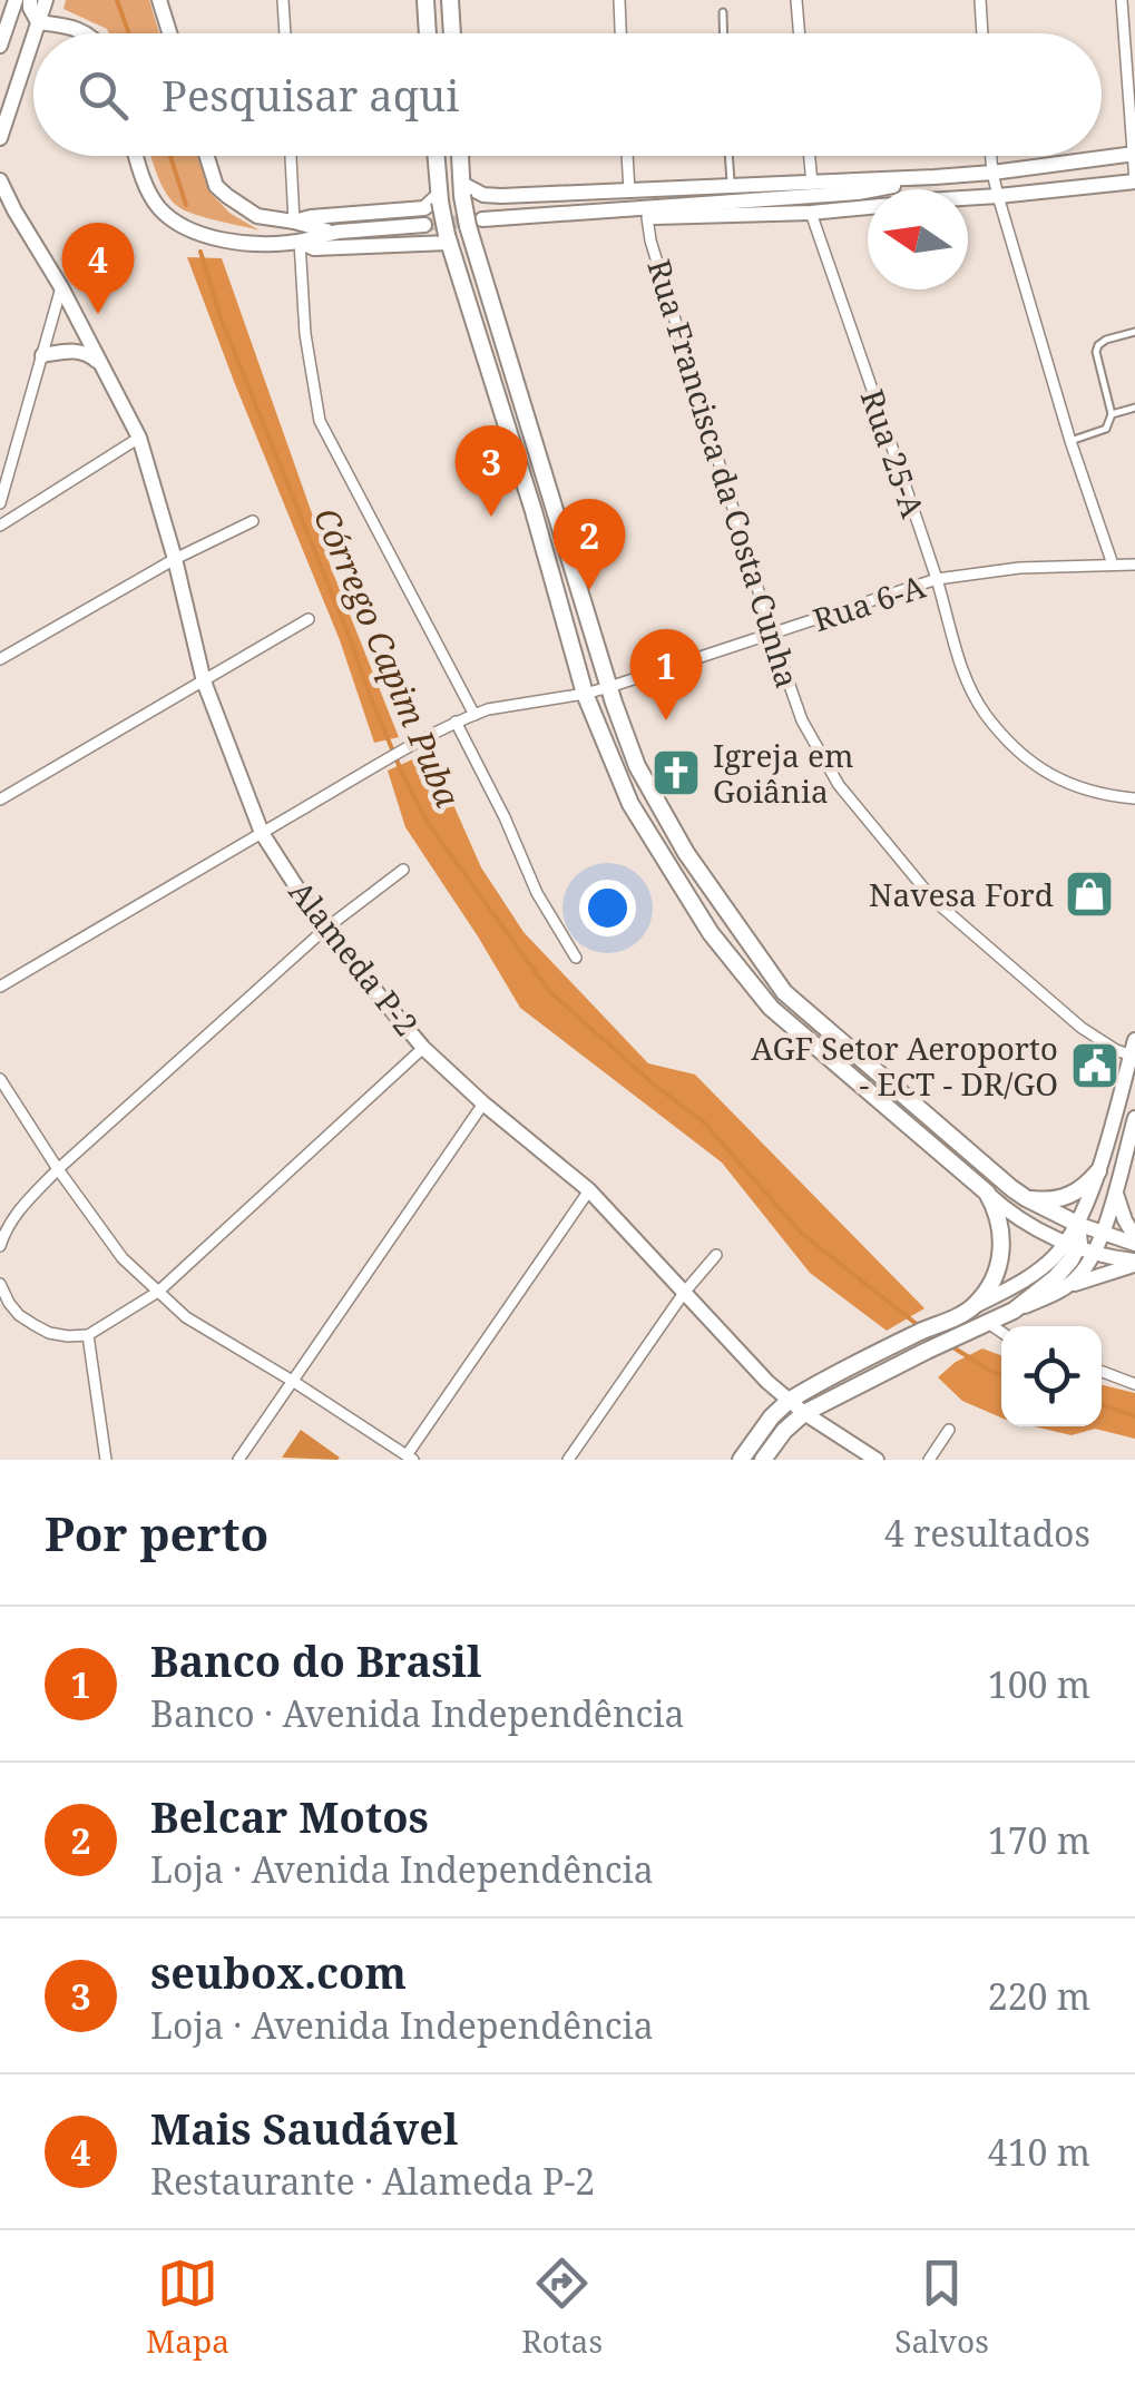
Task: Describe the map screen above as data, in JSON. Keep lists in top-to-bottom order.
{
  "streets": {
    "street": [
      "Rua 25-A",
      "Rua Francisca da Costa Cunha",
      "Rua 6-A",
      "Alameda P-2"
    ]
  },
  "crossings": [
    ["Rua 25-A", "Rua 6-A"],
    ["Rua Francisca da Costa Cunha", "Rua 6-A"],
    ["Rua 6-A", "Alameda P-2"]
  ],
  "water": ["Córrego Capim Puba"],
  "places": {
    "church": ["Igreja em Goiânia"],
    "shop": ["Navesa Ford"],
    "public building": ["AGF Setor Aeroporto - ECT - DR/GO"]
  },
  "north": "left",
  "page": {
    "search": "Pesquisar aqui",
    "pins": [
      "4",
      "3",
      "2",
      "1"
    ],
    "heading": ["Por perto", "4 resultados"],
    "list": [
      {
        "mark": "1",
        "name": "Banco do Brasil",
        "note": "Banco · Avenida Independência",
        "value": "100 m"
      },
      {
        "mark": "2",
        "name": "Belcar Motos",
        "note": "Loja · Avenida Independência",
        "value": "170 m"
      },
      {
        "mark": "3",
        "name": "seubox.com",
        "note": "Loja · Avenida Independência",
        "value": "220 m"
      },
      {
        "mark": "4",
        "name": "Mais Saudável",
        "note": "Restaurante · Alameda P-2",
        "value": "410 m"
      }
    ],
    "nav": ["Mapa", "Rotas", "Salvos"]
  }
}
